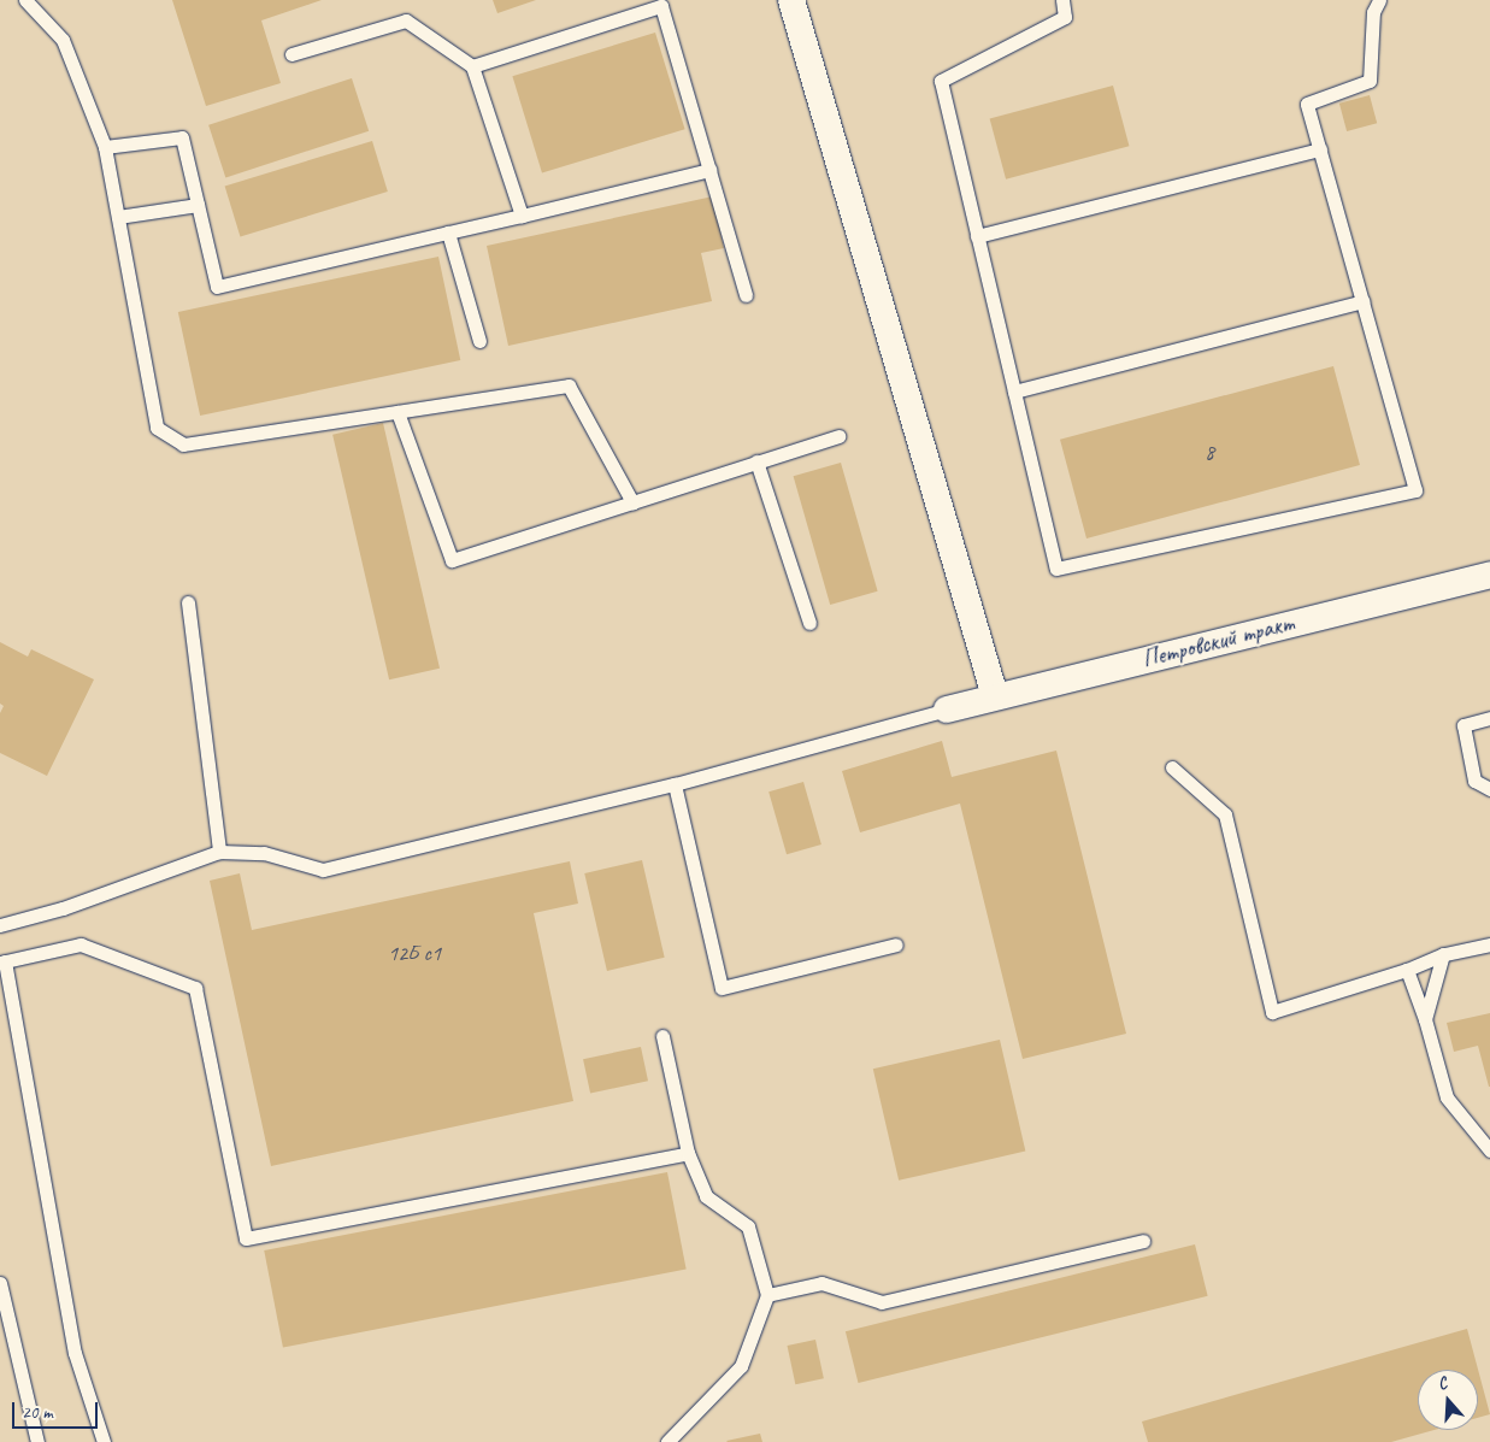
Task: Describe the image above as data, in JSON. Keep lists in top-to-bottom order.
{
  "streets": {
    "street": ["Петровский тракт"]
  },
  "house_numbers": ["8", "12Б с1"],
  "scale_bar": "20 m",
  "north": "top"
}
